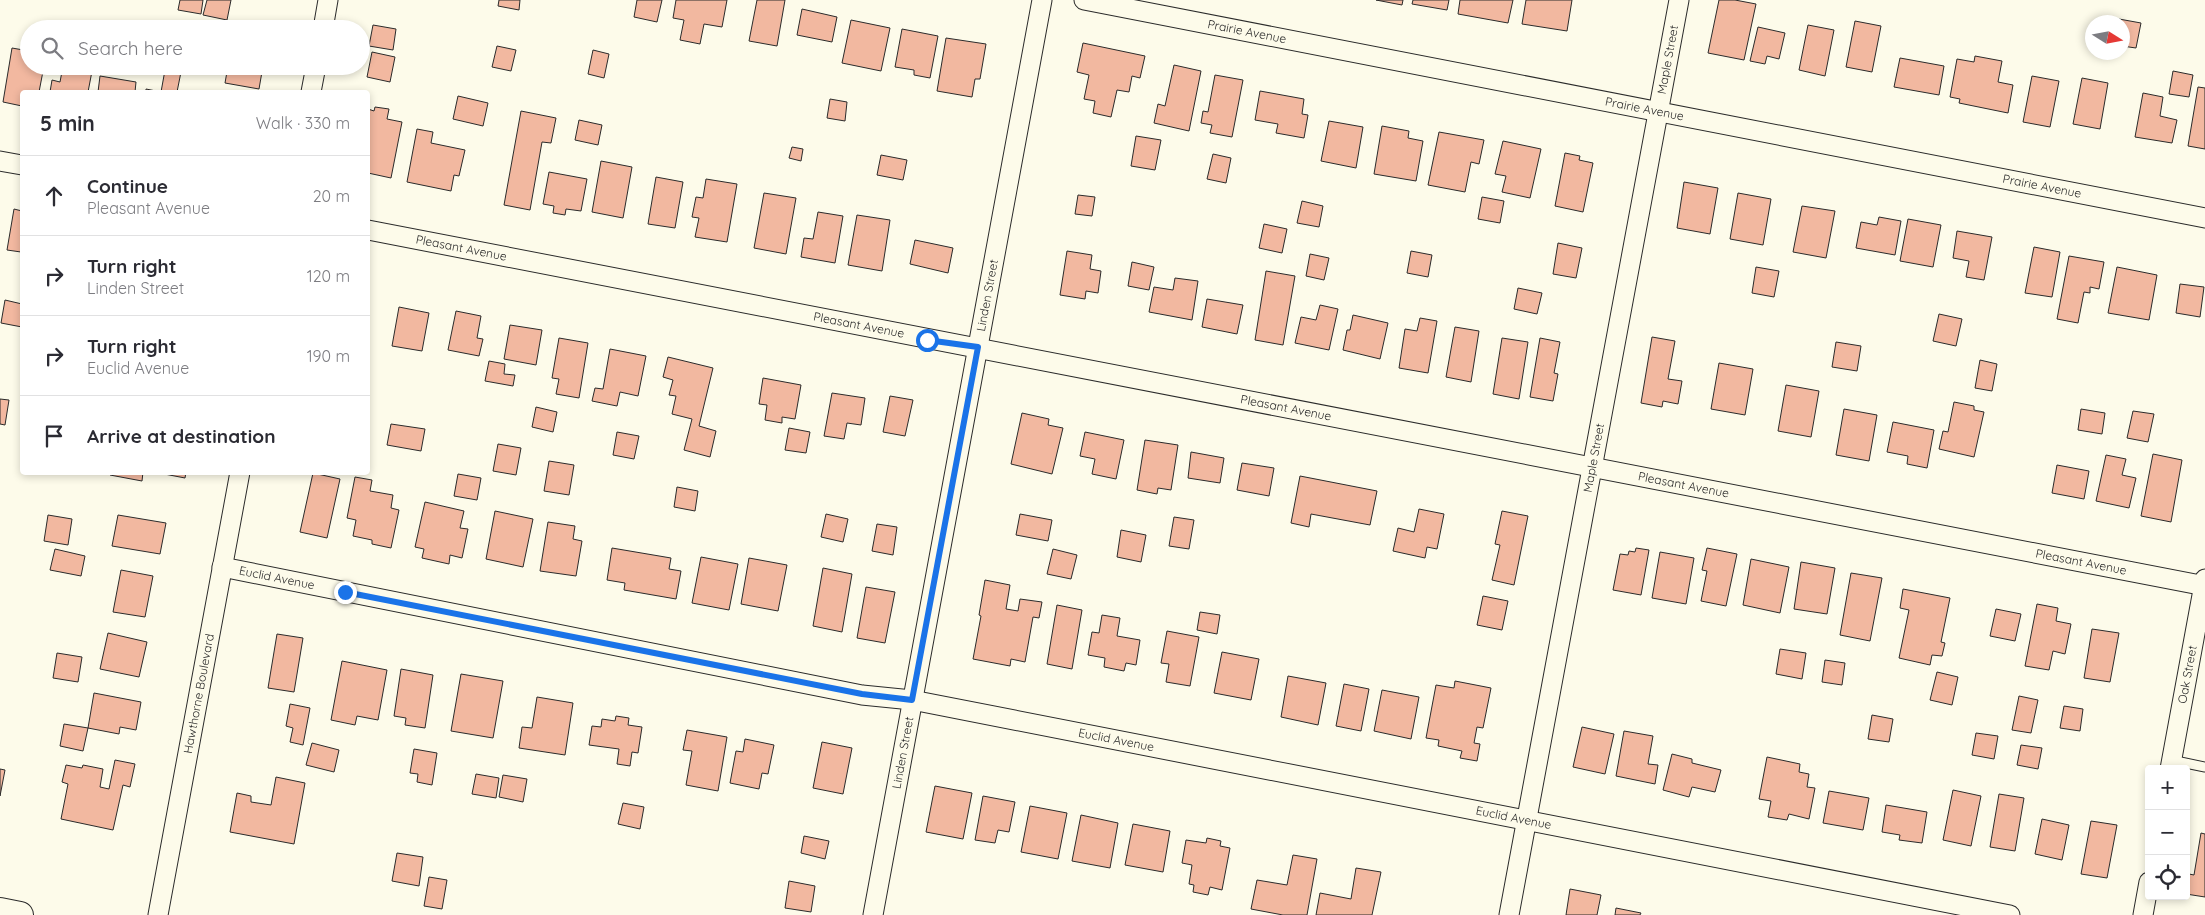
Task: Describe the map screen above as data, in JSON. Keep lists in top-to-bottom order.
{
  "streets": {
    "street": [
      "Prairie Avenue",
      "Maple Street",
      "Pleasant Avenue",
      "Linden Street",
      "Euclid Avenue",
      "Oak Street",
      "Hawthorne Boulevard"
    ]
  },
  "crossings": [
    ["Prairie Avenue", "Maple Street"],
    ["Maple Street", "Pleasant Avenue"],
    ["Maple Street", "Euclid Avenue"],
    ["Pleasant Avenue", "Linden Street"],
    ["Pleasant Avenue", "Oak Street"],
    ["Linden Street", "Euclid Avenue"],
    ["Euclid Avenue", "Hawthorne Boulevard"]
  ],
  "north": "right",
  "page": {
    "search": "Search here",
    "heading": ["5 min", "Walk · 330 m"],
    "list": [
      ["Continue", "Pleasant Avenue", "20 m"],
      ["Turn right", "Linden Street", "120 m"],
      ["Turn right", "Euclid Avenue", "190 m"],
      "Arrive at destination"
    ],
    "map_buttons": ["+", "−"]
  }
}
